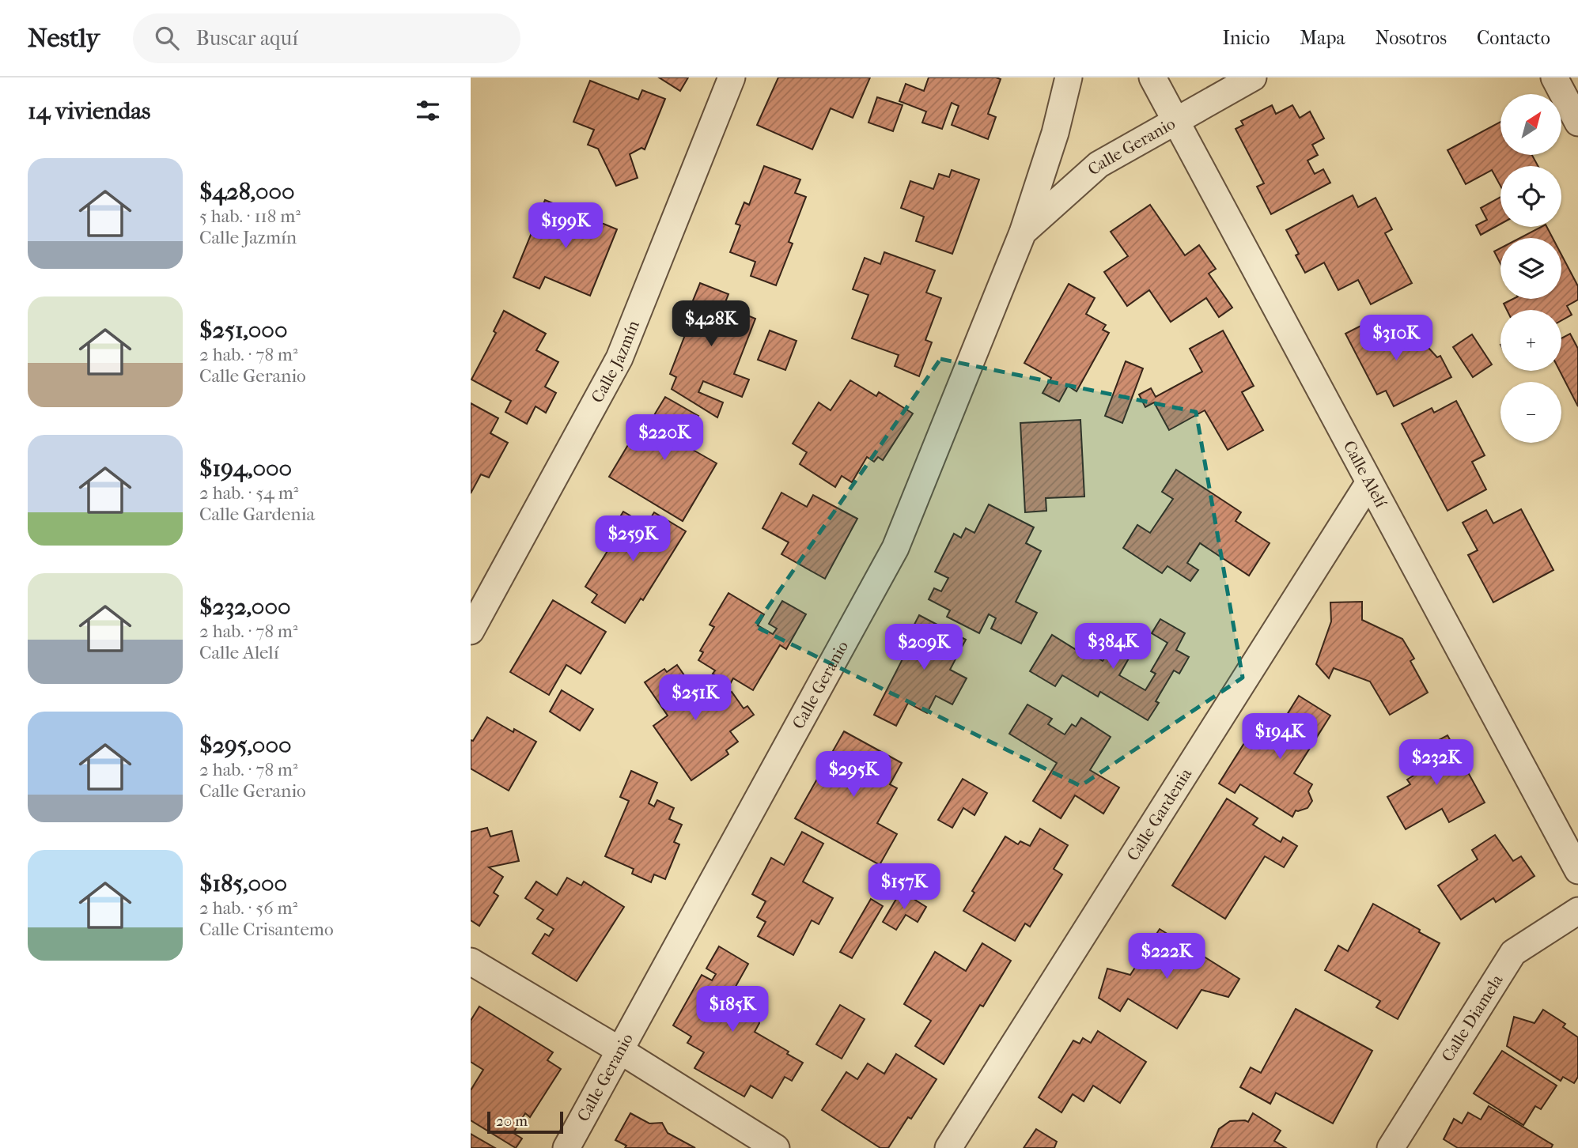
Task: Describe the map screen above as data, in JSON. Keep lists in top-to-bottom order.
{
  "streets": {
    "street": [
      "Calle Geranio",
      "Calle Jazmín",
      "Calle Alelí",
      "Calle Gardenia",
      "Calle Diamela"
    ]
  },
  "crossings": [
    ["Calle Geranio", "Calle Alelí"],
    ["Calle Alelí", "Calle Gardenia"]
  ],
  "scale_bar": "20 m",
  "north": "top right",
  "page": {
    "header": "Nestly",
    "search": "Buscar aquí",
    "nav": [
      "Inicio",
      "Mapa",
      "Nosotros",
      "Contacto"
    ],
    "heading": "14 viviendas",
    "map_buttons": ["+", "−"],
    "list": [
      {
        "name": "$428,000",
        "note": "5 hab. · 118 m² · Calle Jazmín"
      },
      {
        "name": "$251,000",
        "note": "2 hab. · 78 m² · Calle Geranio"
      },
      {
        "name": "$194,000",
        "note": "2 hab. · 54 m² · Calle Gardenia"
      },
      {
        "name": "$232,000",
        "note": "2 hab. · 78 m² · Calle Alelí"
      },
      {
        "name": "$295,000",
        "note": "2 hab. · 78 m² · Calle Geranio"
      },
      {
        "name": "$185,000",
        "note": "2 hab. · 56 m² · Calle Crisantemo"
      }
    ],
    "price": [
      "$199K",
      "$428K",
      "$310K",
      "$220K",
      "$259K",
      "$384K",
      "$209K",
      "$251K",
      "$194K",
      "$232K",
      "$295K",
      "$157K",
      "$222K",
      "$185K"
    ],
    "scale": "20 m"
  }
}
